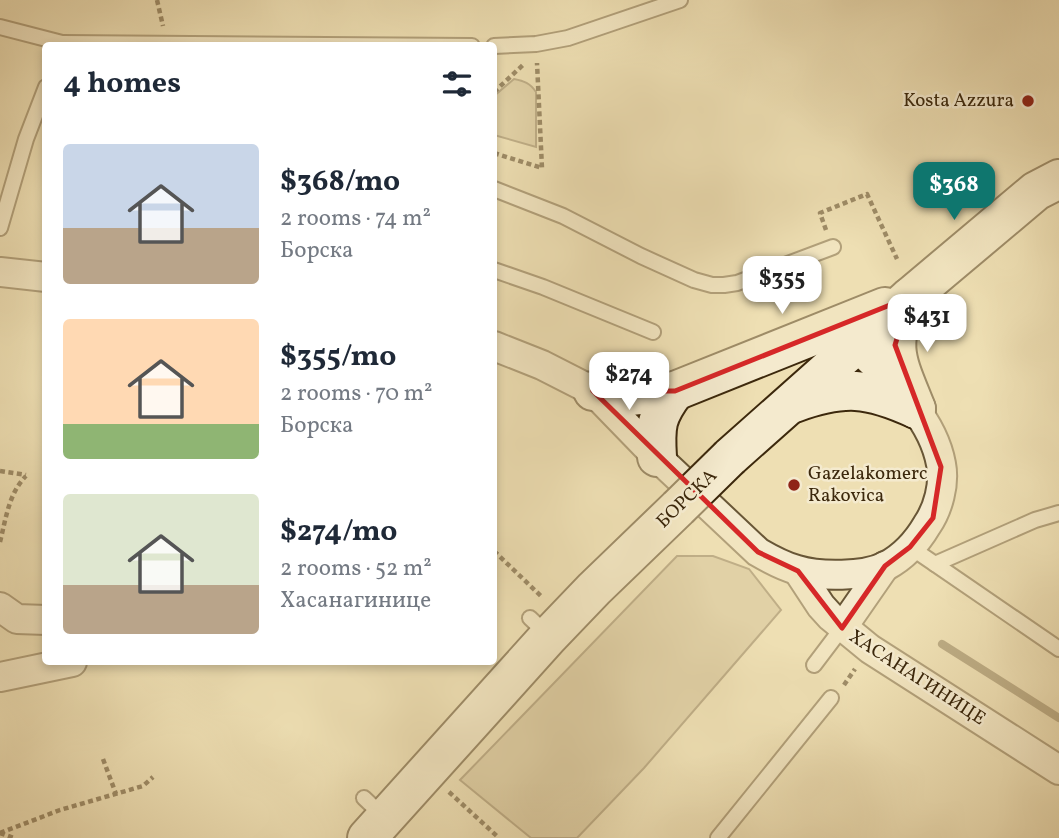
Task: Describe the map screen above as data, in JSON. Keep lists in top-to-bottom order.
{
  "streets": {
    "main road": ["БОРСКА"],
    "street": ["ХАСАНАГИНИЦЕ"]
  },
  "places": ["Kosta Azzura", "Gazelakomerc Rakovica"],
  "page": {
    "heading": "4 homes",
    "list": [
      {
        "name": "$368/mo",
        "note": "2 rooms · 74 m² · Борска"
      },
      {
        "name": "$355/mo",
        "note": "2 rooms · 70 m² · Борска"
      },
      {
        "name": "$274/mo",
        "note": "2 rooms · 52 m² · Хасанагинице"
      }
    ],
    "price": [
      "$368",
      "$355",
      "$431",
      "$274"
    ]
  }
}
